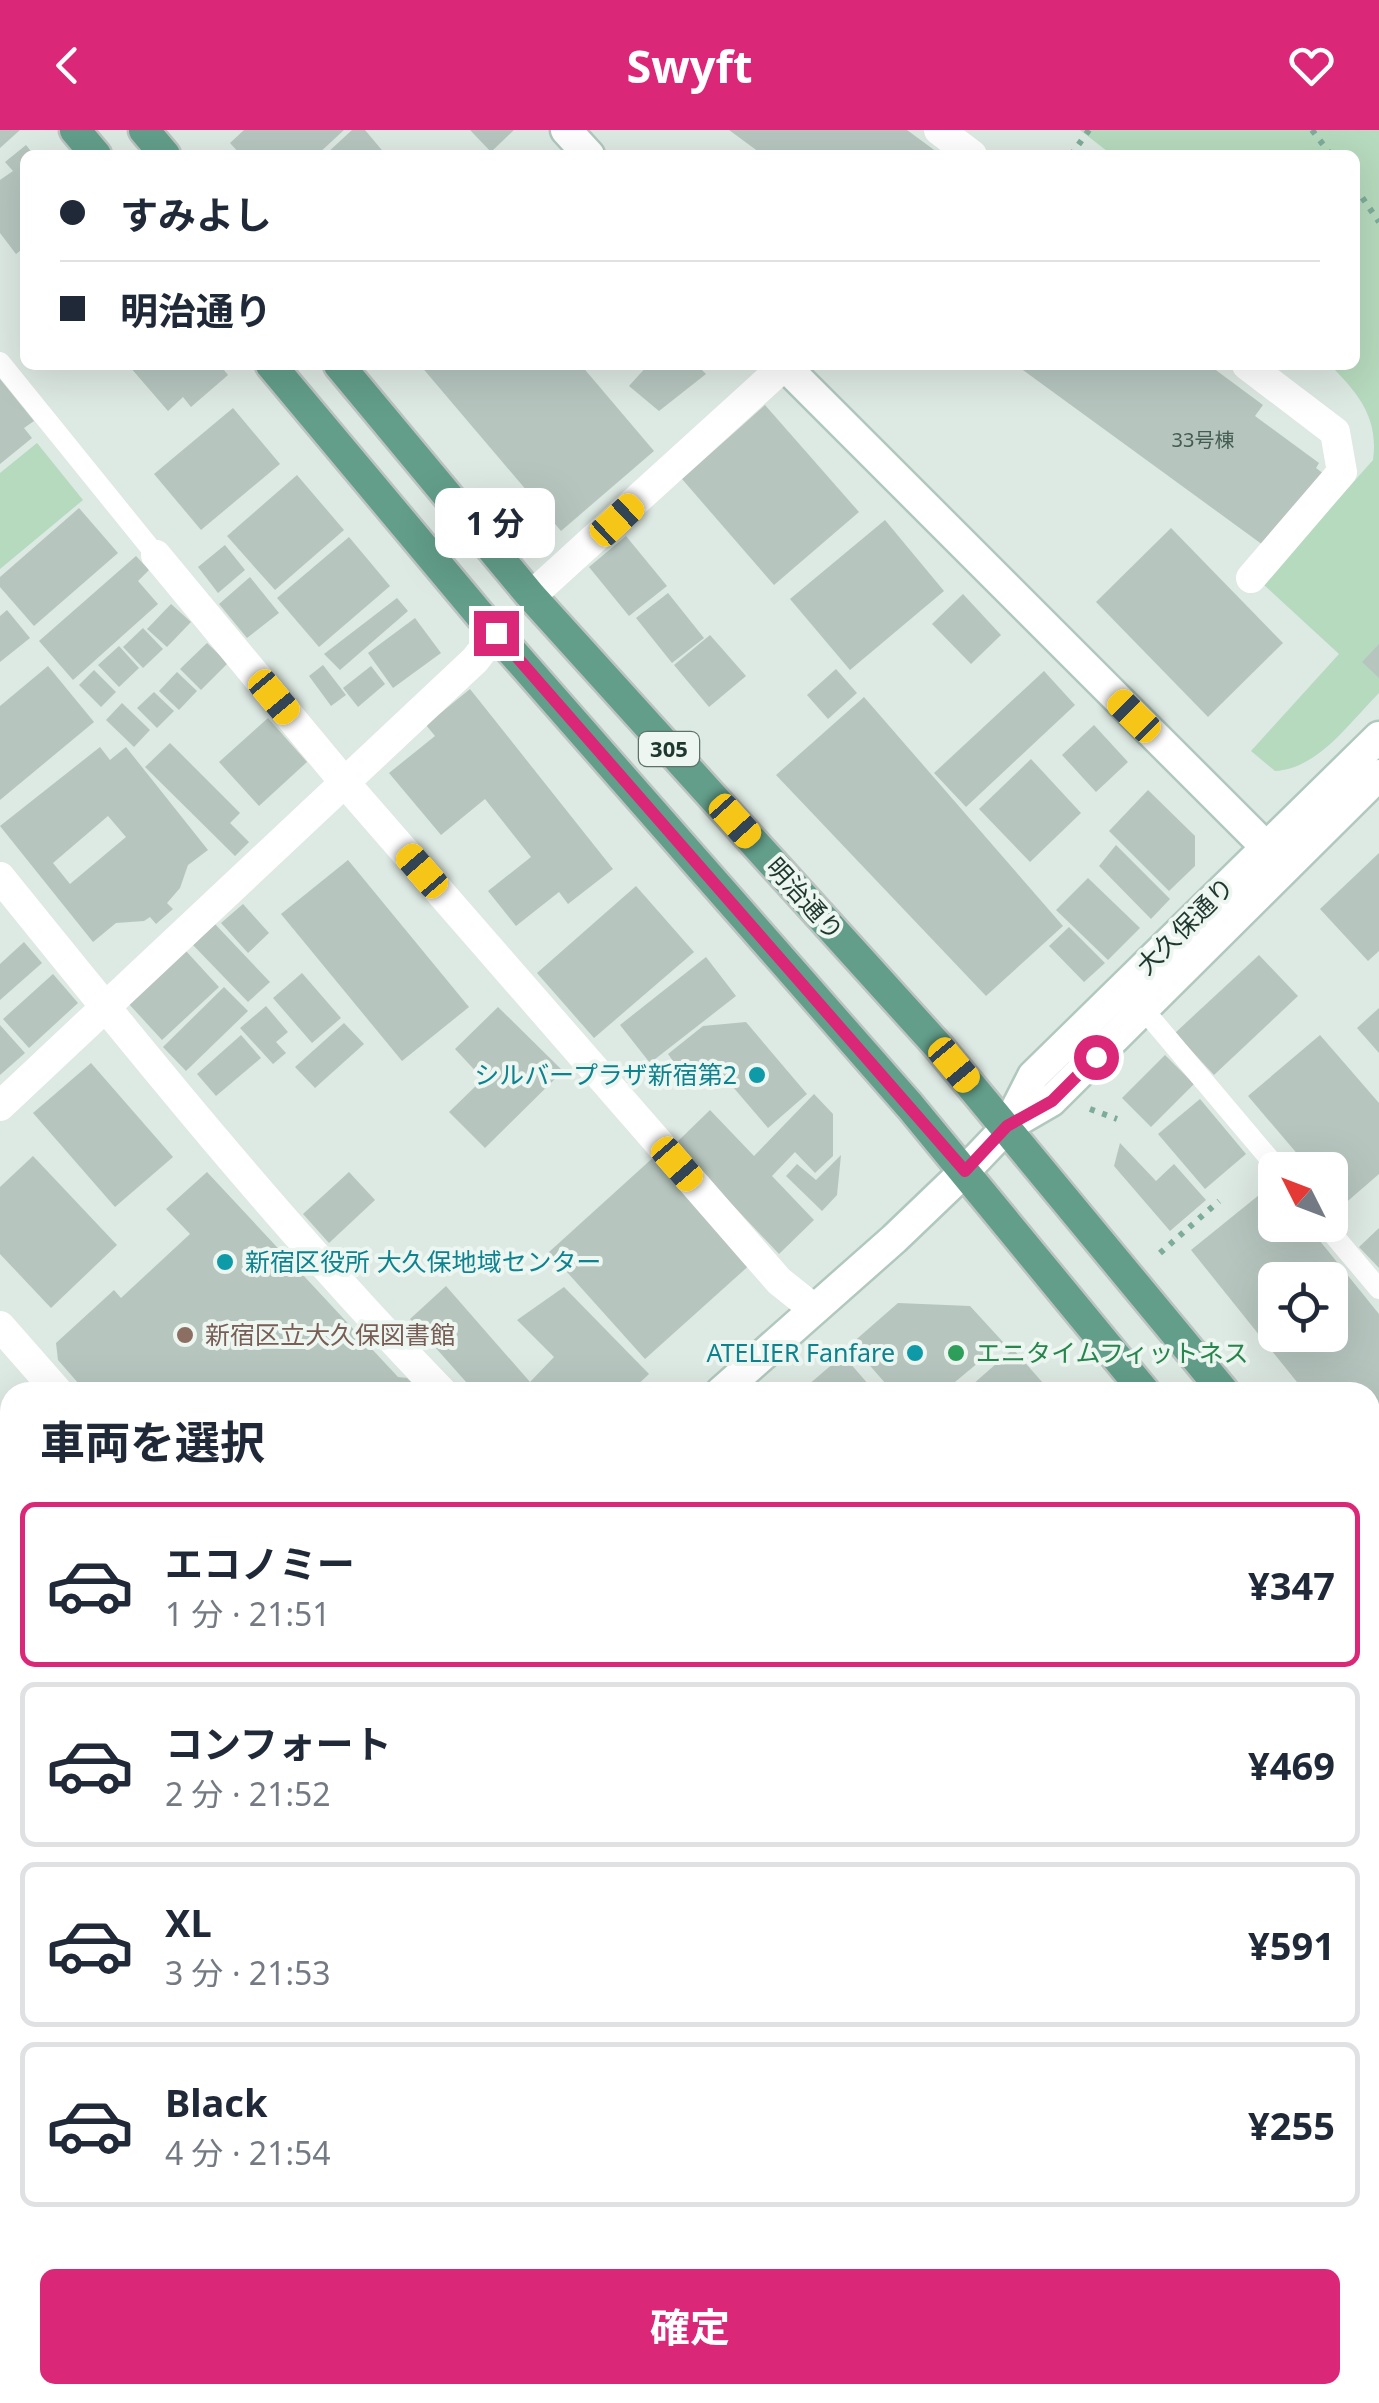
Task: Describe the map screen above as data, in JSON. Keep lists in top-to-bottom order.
{
  "streets": {
    "main road": ["305", "明治通り"],
    "street": ["大久保通り"]
  },
  "crossings": [
    ["305", "大久保通り"],
    ["明治通り", "大久保通り"]
  ],
  "places": [
    "シルバープラザ新宿第2",
    "新宿区役所 大久保地域センター",
    "新宿区立大久保図書館",
    "ATELIER Fanfare",
    "エニタイムフィットネス"
  ],
  "house_numbers": ["33号棟"],
  "north": "top left",
  "page": {
    "header": "Swyft",
    "banner": ["すみよし", "明治通り"],
    "bubble": "1 分",
    "heading": "車両を選択",
    "list": [
      {
        "name": "エコノミー",
        "note": "1 分 · 21:51",
        "value": "¥347"
      },
      {
        "name": "コンフォート",
        "note": "2 分 · 21:52",
        "value": "¥469"
      },
      {
        "name": "XL",
        "note": "3 分 · 21:53",
        "value": "¥591"
      },
      {
        "name": "Black",
        "note": "4 分 · 21:54",
        "value": "¥255"
      }
    ],
    "buttons": "確定"
  }
}
